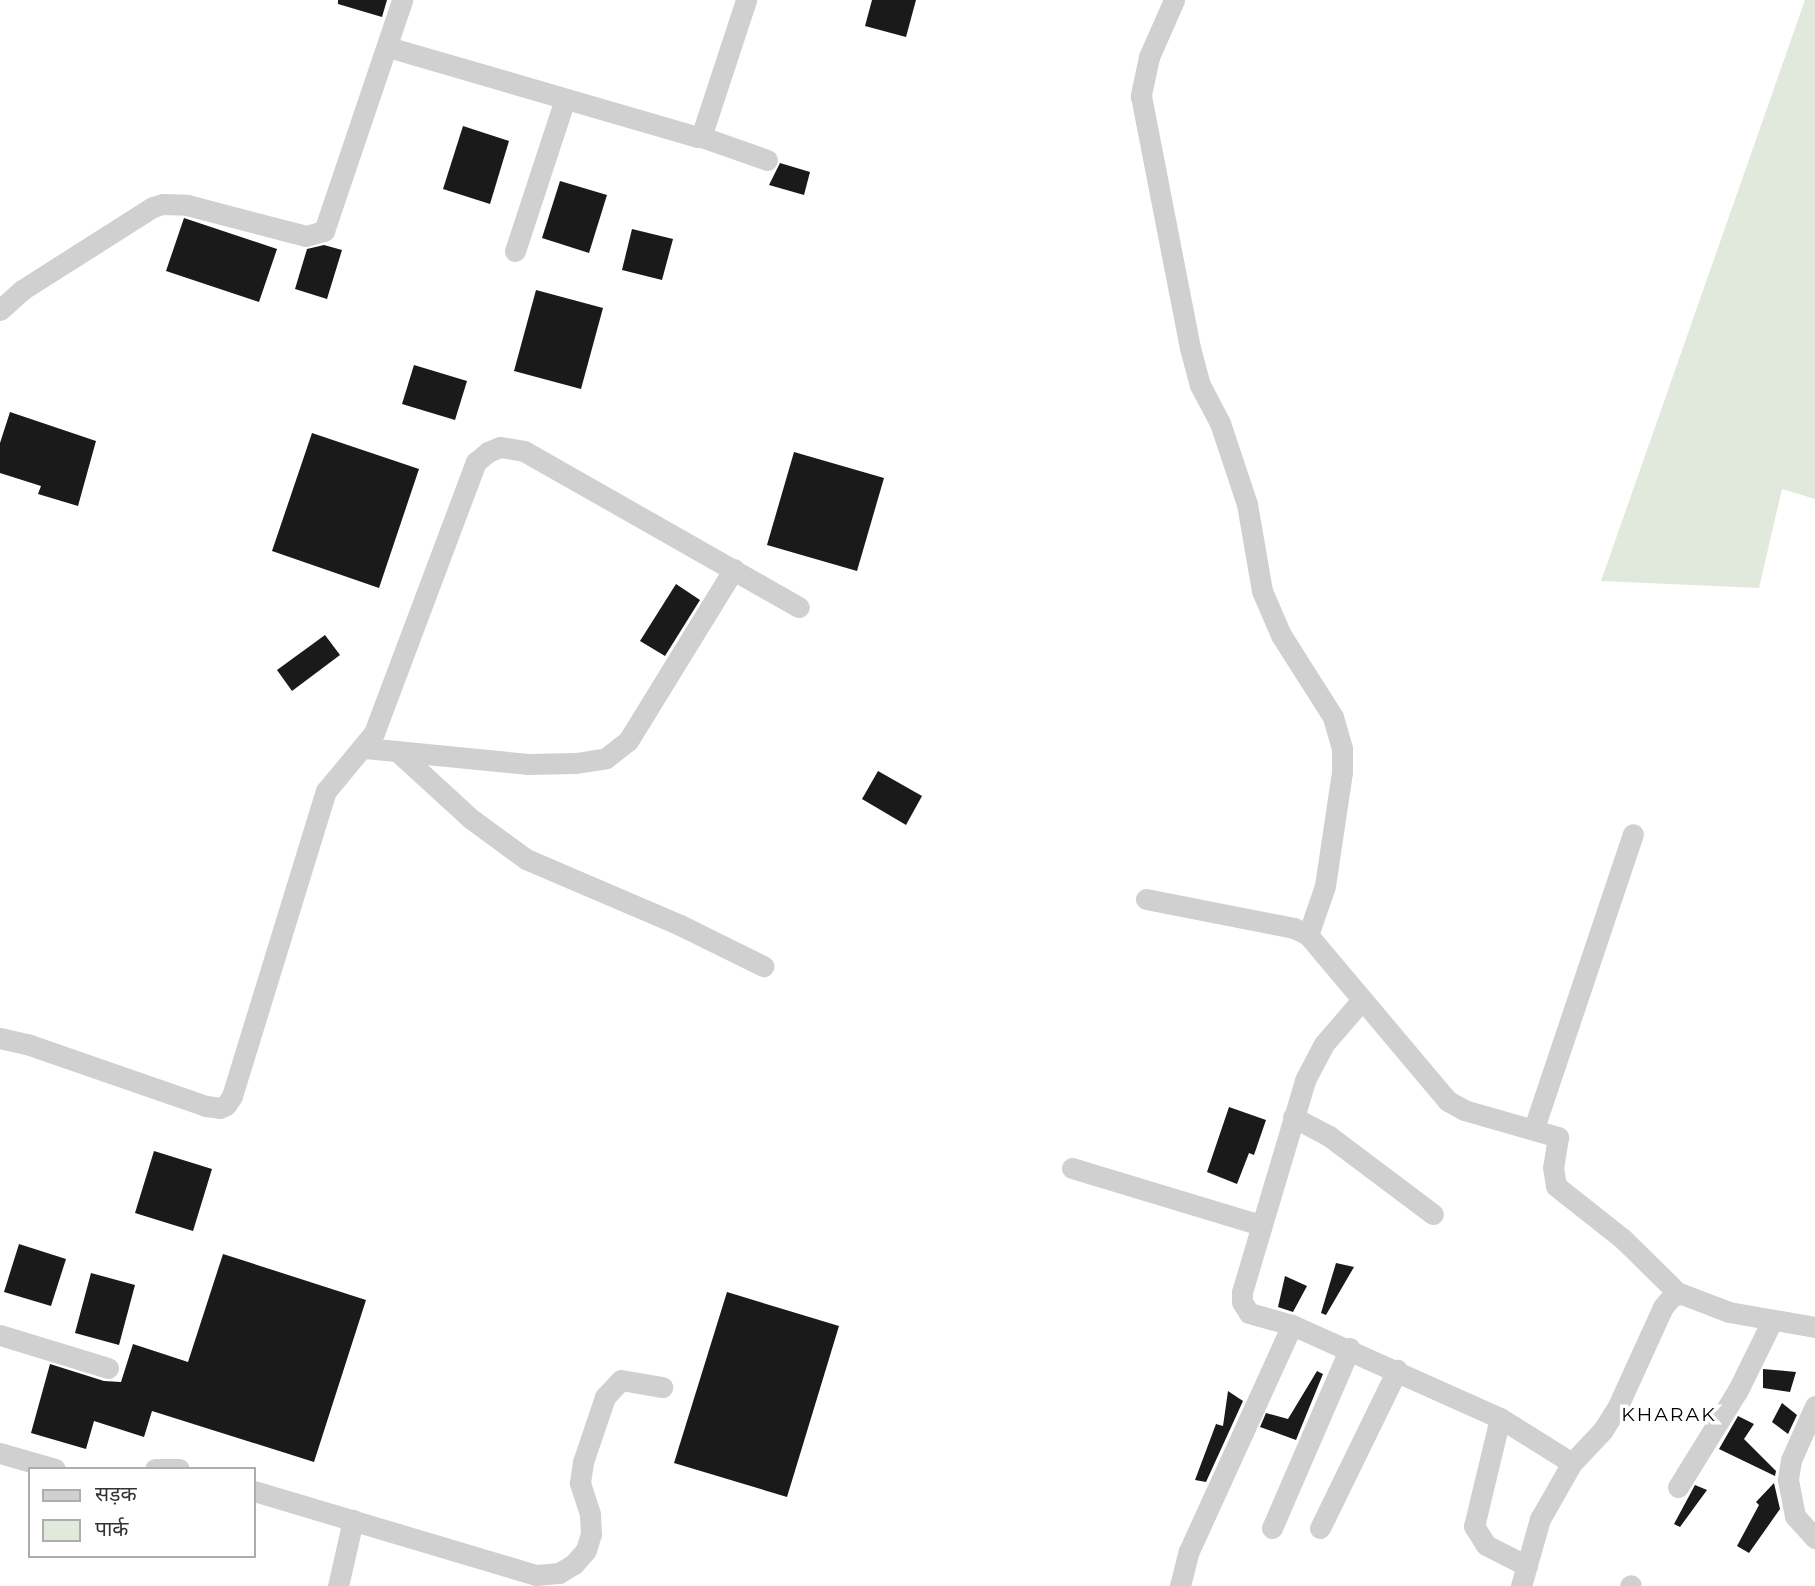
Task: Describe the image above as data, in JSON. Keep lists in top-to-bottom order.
{
  "districts": ["KHARAK"],
  "legend": ["सड़क", "पार्क"]
}
